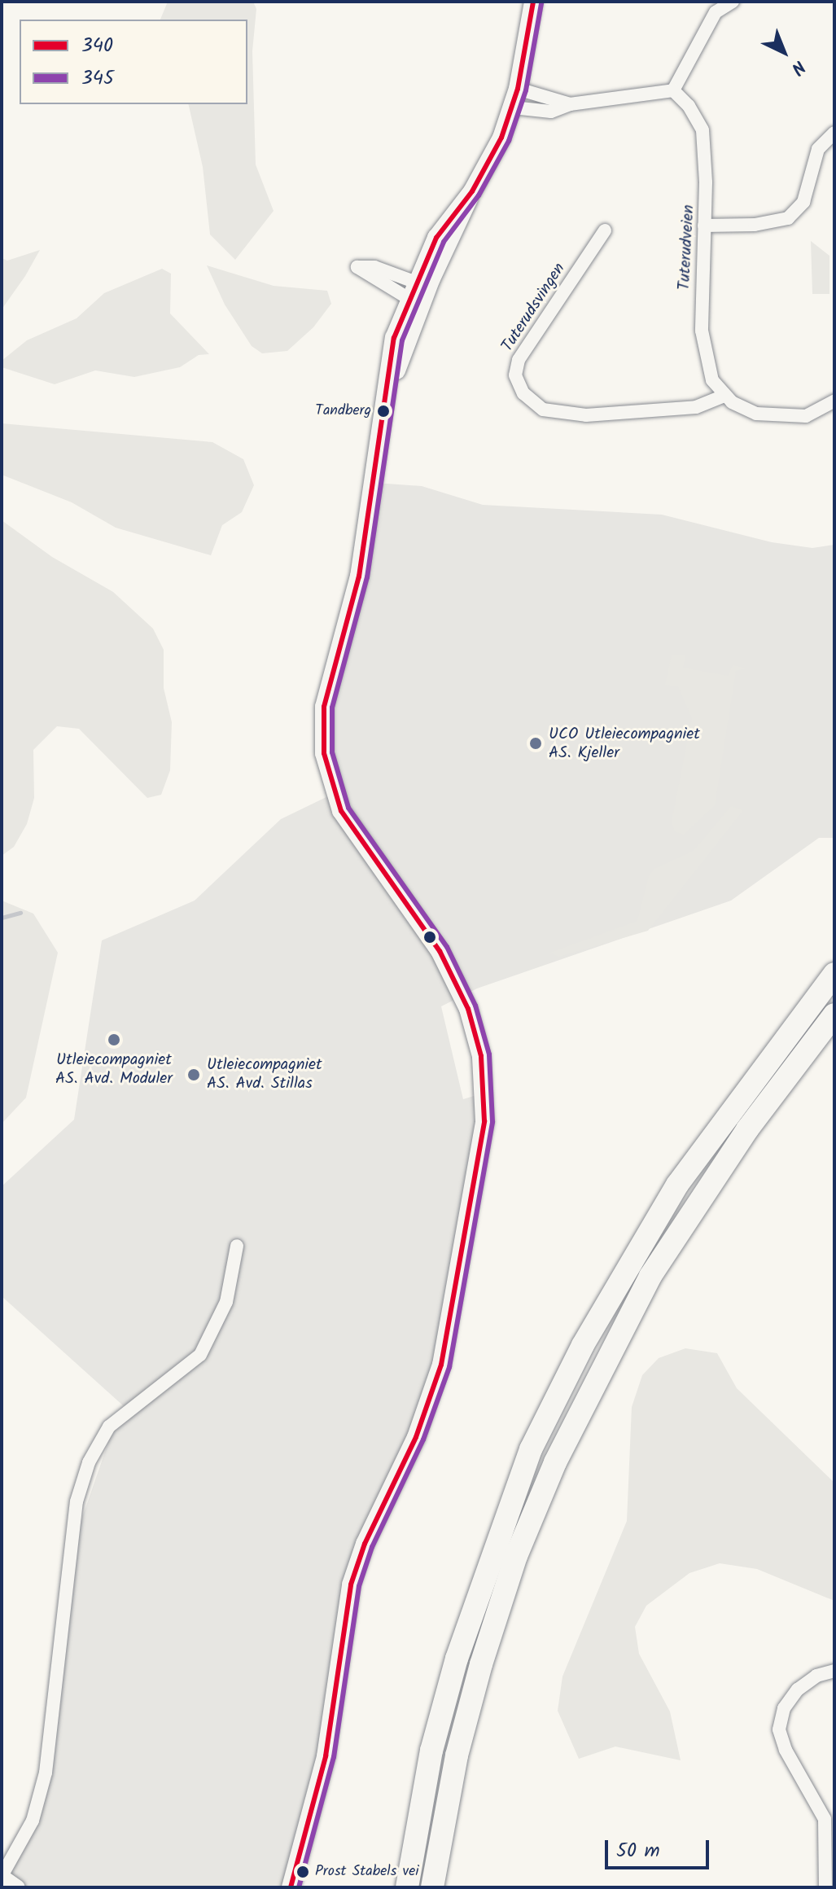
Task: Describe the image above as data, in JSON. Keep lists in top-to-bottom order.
{
  "streets": {
    "street": ["Tuterudveien", "Tuterudsvingen"]
  },
  "crossings": [
    ["Tuterudveien", "Tuterudsvingen"]
  ],
  "places": [
    "Tandberg",
    "UCO Utleiecompagniet AS. Kjeller",
    "Utleiecompagniet AS. Avd. Moduler",
    "Utleiecompagniet AS. Avd. Stillas",
    "Prost Stabels vei"
  ],
  "lines": ["transit line 340", "transit line 345"],
  "legend": ["340", "345"],
  "scale_bar": "50 m",
  "north": "bottom right"
}
